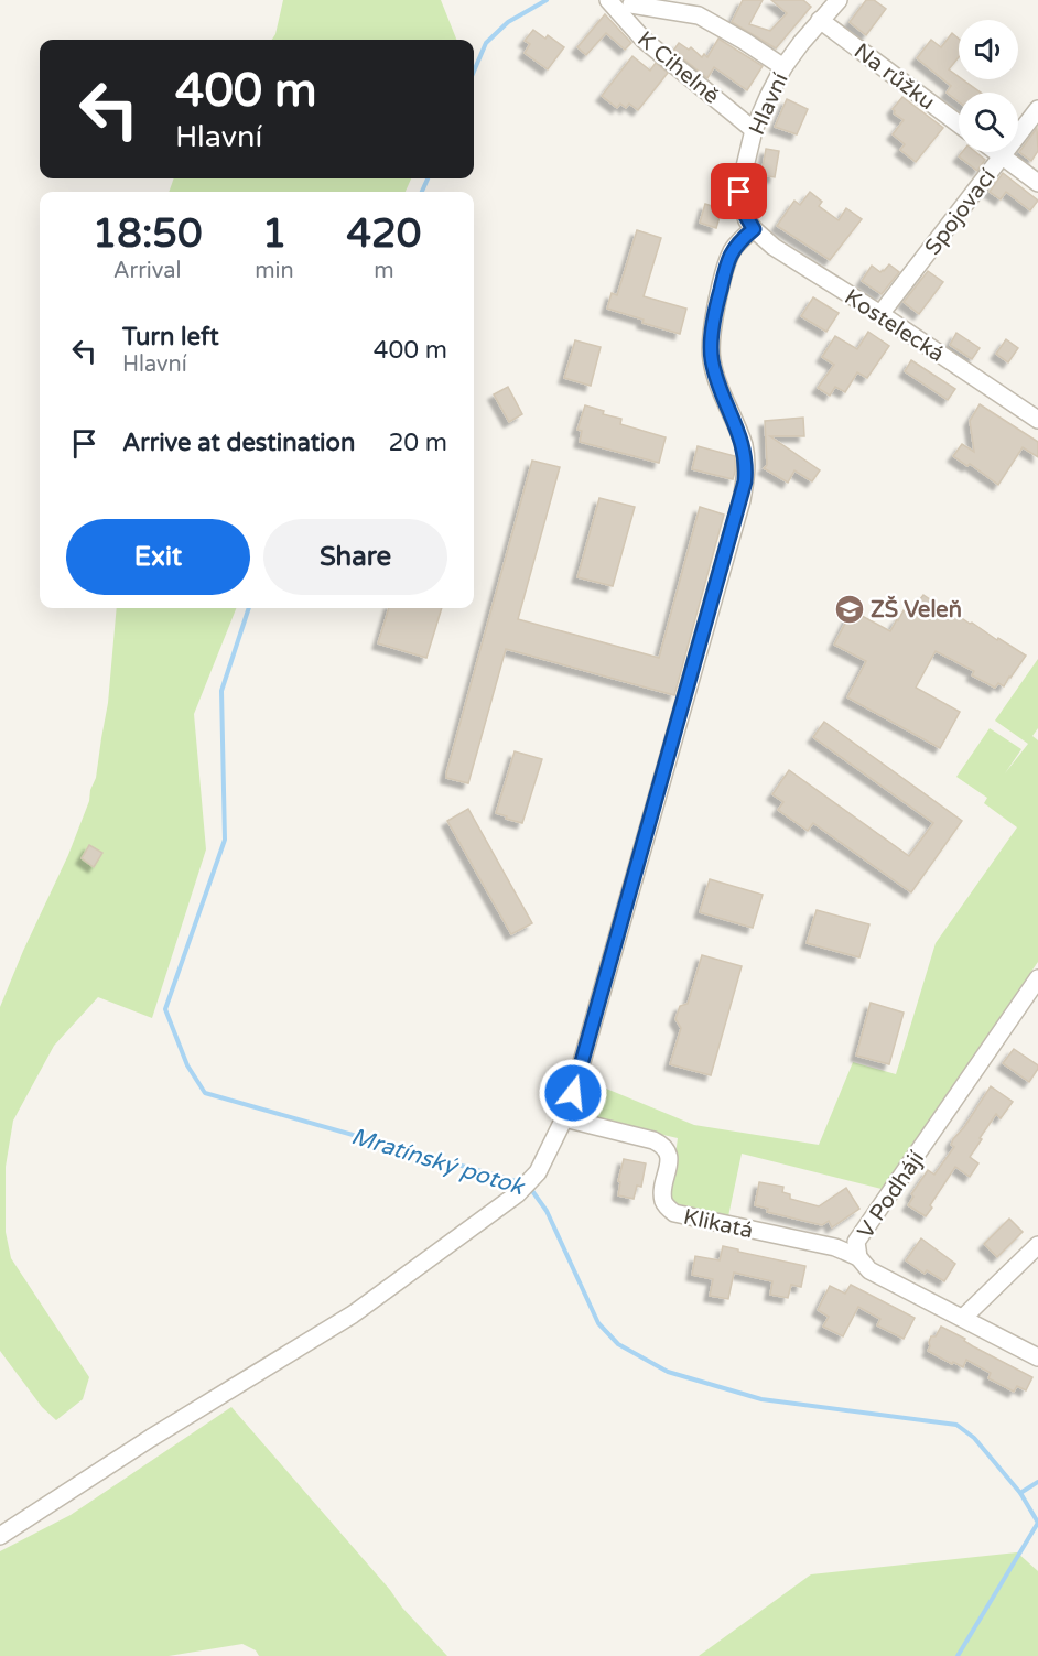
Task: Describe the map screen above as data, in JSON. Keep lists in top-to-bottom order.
{
  "streets": {
    "street": [
      "K Cihelně",
      "Na růžku",
      "Hlavní",
      "Spojovací",
      "Kostelecká",
      "V Podhájí",
      "Klikatá"
    ]
  },
  "crossings": [
    ["K Cihelně", "Hlavní"],
    ["Na růžku", "Hlavní"],
    ["Hlavní", "Kostelecká"],
    ["Spojovací", "Kostelecká"],
    ["V Podhájí", "Klikatá"]
  ],
  "water": ["Mratínský potok"],
  "places": {
    "school or university": ["ZŠ Veleň"]
  },
  "page": {
    "turn": ["400 m", "Hlavní"],
    "eta": [
      "18:50",
      "Arrival",
      "1",
      "min",
      "420",
      "m"
    ],
    "list": [
      {
        "name": "Turn left",
        "note": "Hlavní",
        "value": "400 m"
      },
      {
        "name": "Arrive at destination",
        "value": "20 m"
      }
    ],
    "buttons": ["Exit", "Share"]
  }
}
